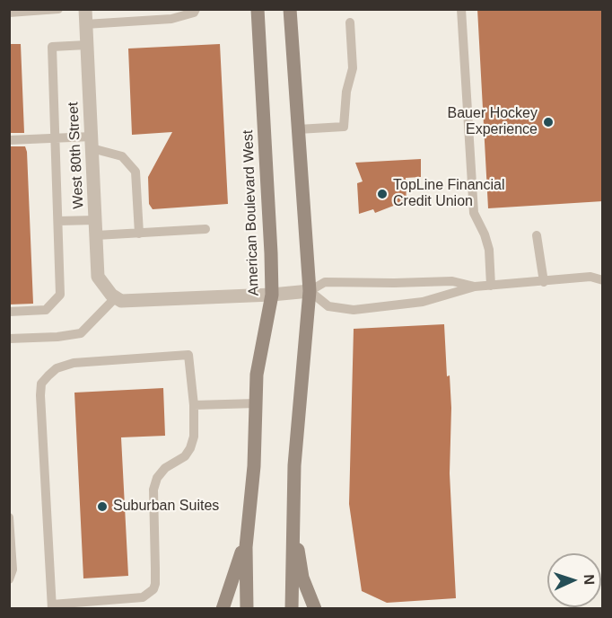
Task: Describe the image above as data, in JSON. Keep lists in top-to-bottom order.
{
  "streets": {
    "main road": ["American Boulevard West"],
    "street": ["West 80th Street"]
  },
  "places": ["Bauer Hockey Experience", "TopLine Financial Credit Union", "Suburban Suites"],
  "north": "right"
}
